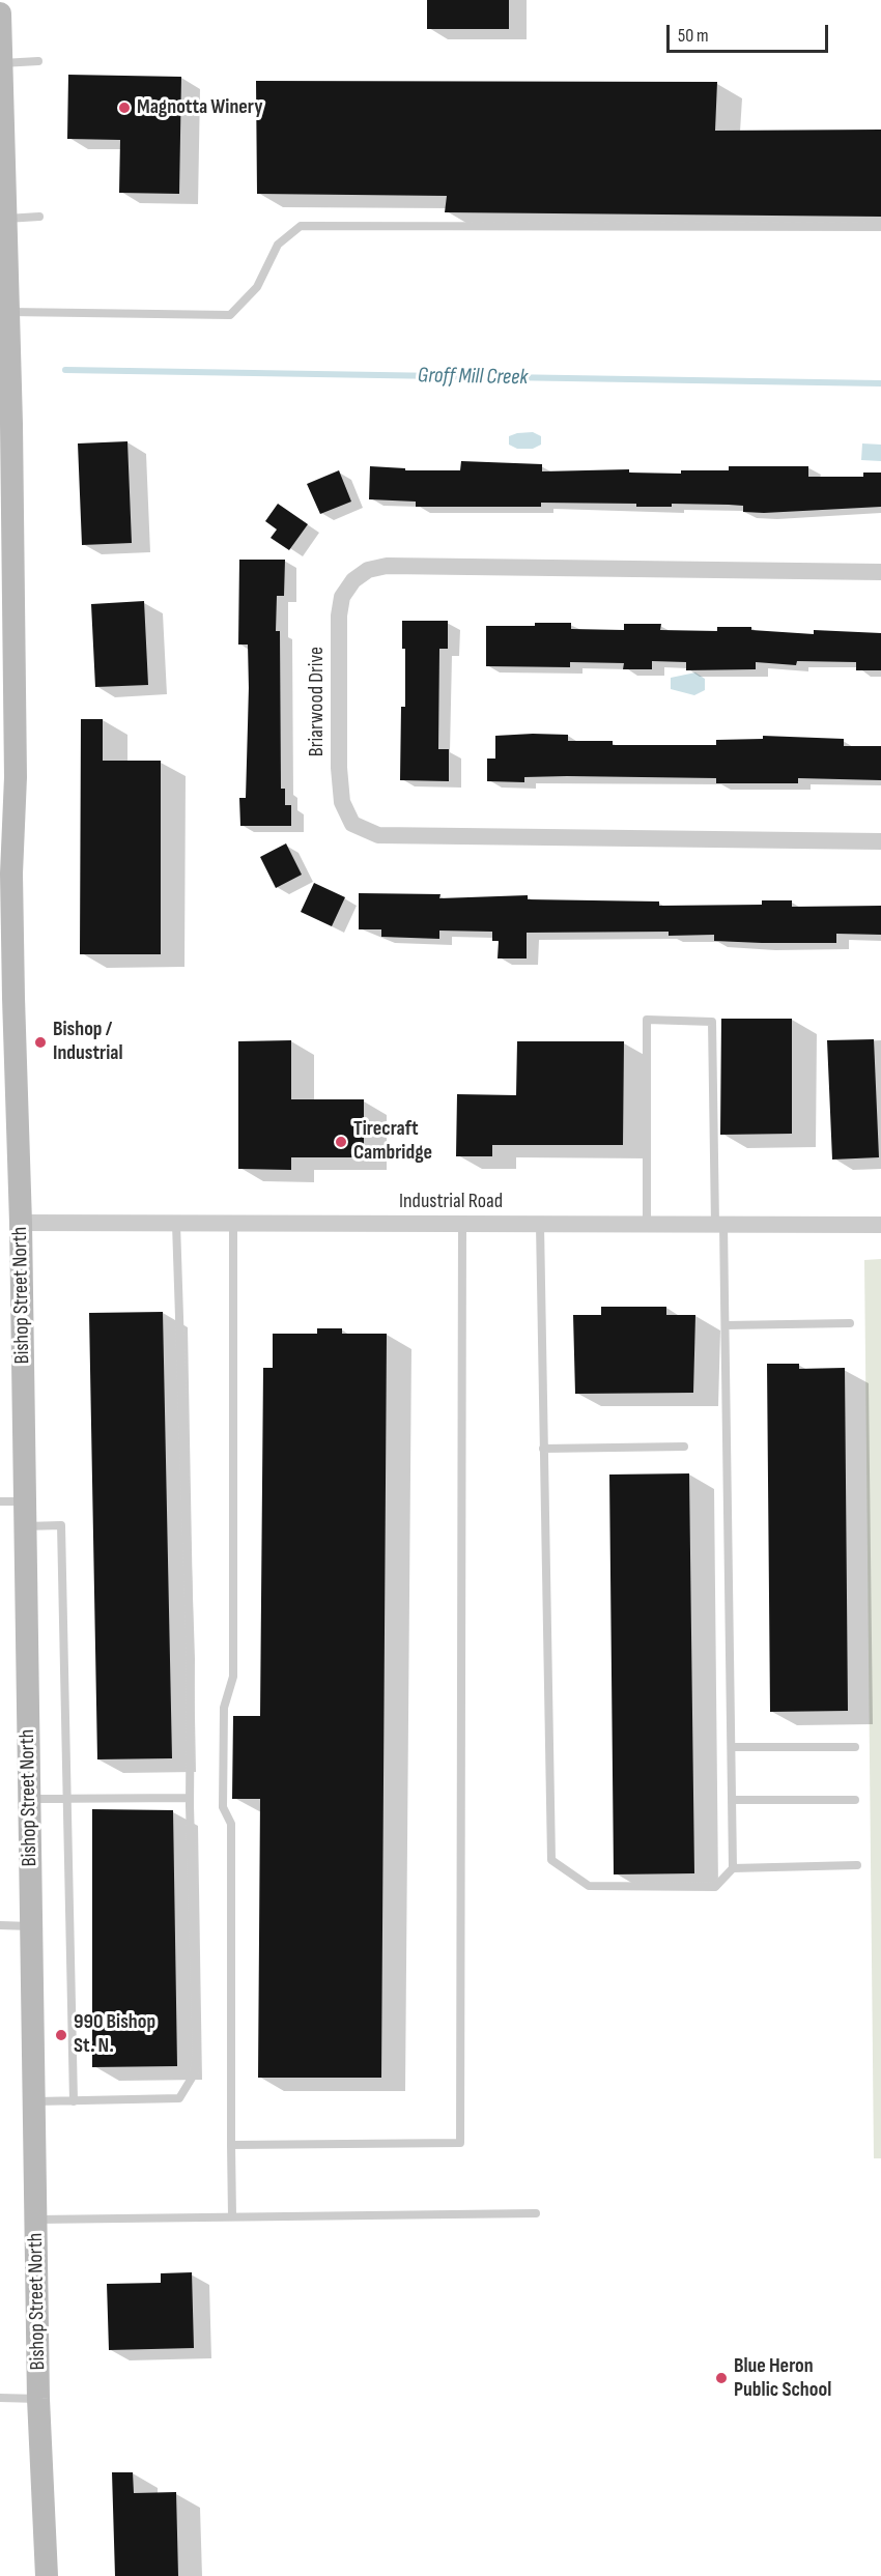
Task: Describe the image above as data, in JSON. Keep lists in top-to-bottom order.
{
  "streets": {
    "main road": ["Bishop Street North"],
    "street": ["Briarwood Drive", "Industrial Road"]
  },
  "crossings": [
    ["Industrial Road", "Bishop Street North"]
  ],
  "water": ["Groff Mill Creek"],
  "places": [
    "Magnotta Winery",
    "Bishop / Industrial",
    "Tirecraft Cambridge",
    "990 Bishop St. N.",
    "Blue Heron Public School"
  ],
  "scale_bar": "50 m"
}
